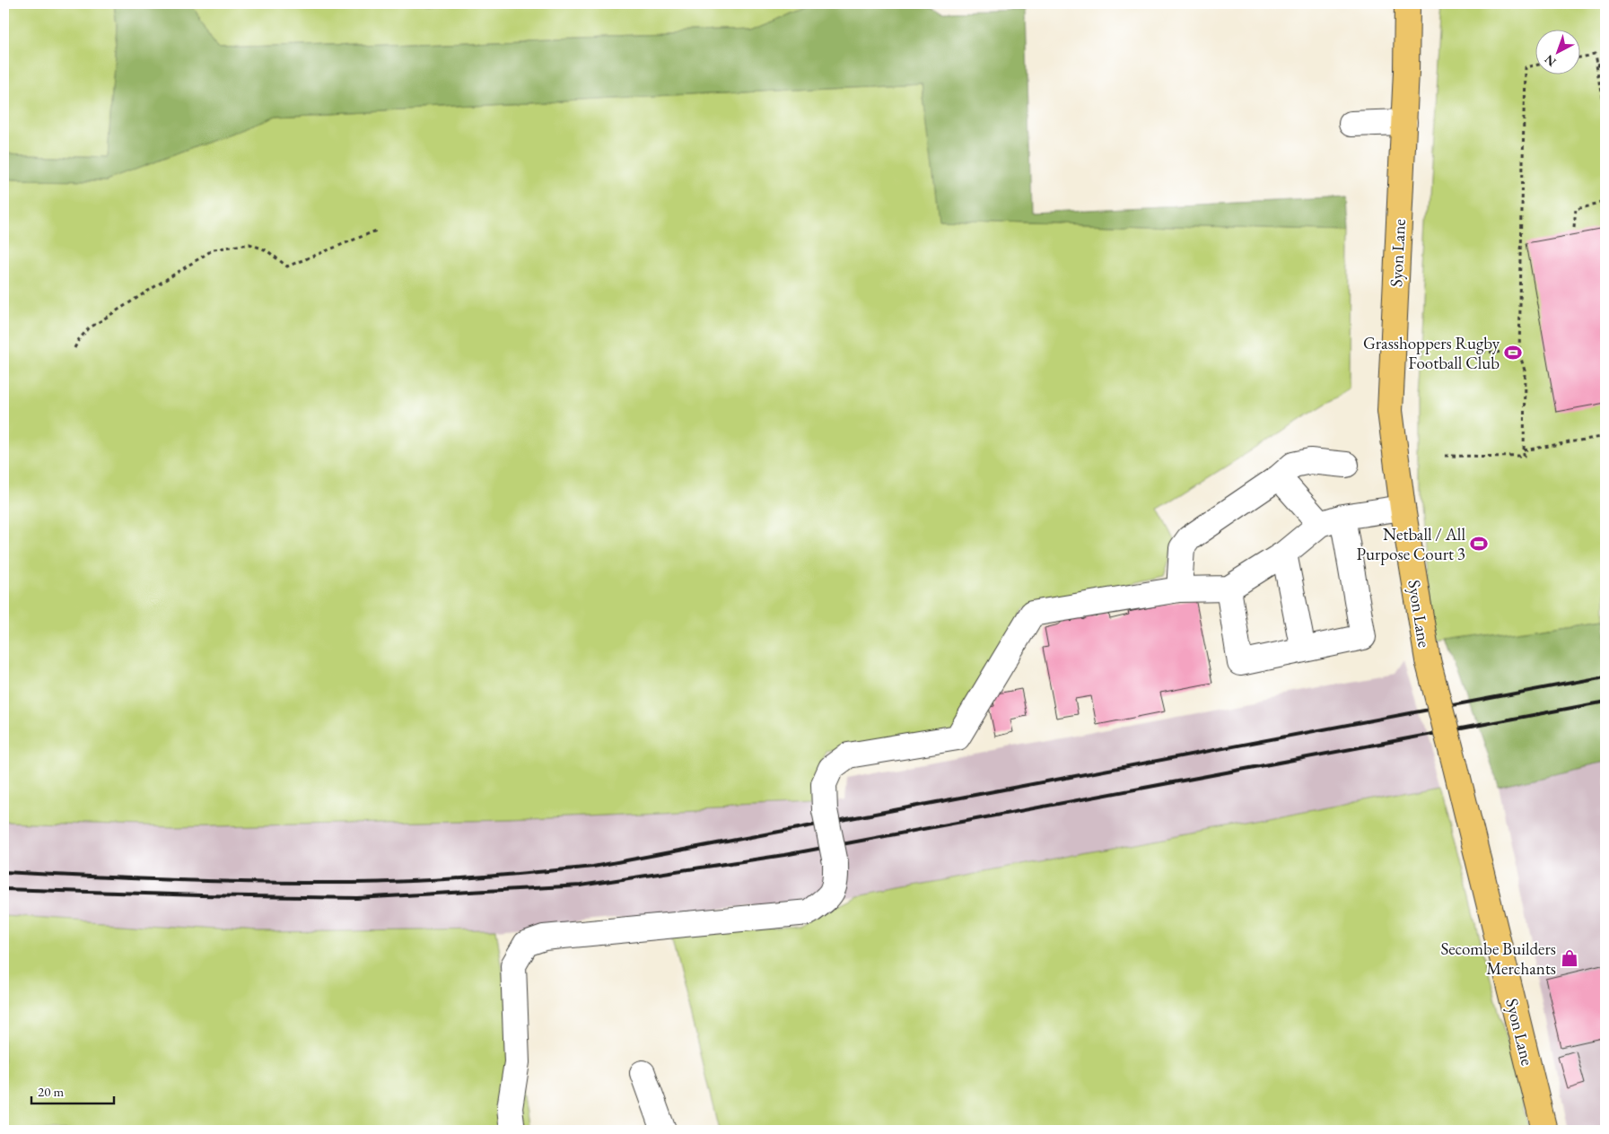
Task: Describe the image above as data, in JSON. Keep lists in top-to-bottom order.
{
  "streets": {
    "main road": ["Syon Lane"]
  },
  "places": {
    "sports": ["Grasshoppers Rugby Football Club", "Netball / All Purpose Court 3"],
    "shop": ["Secombe Builders Merchants"]
  },
  "scale_bar": "20 m",
  "north": "bottom left"
}
